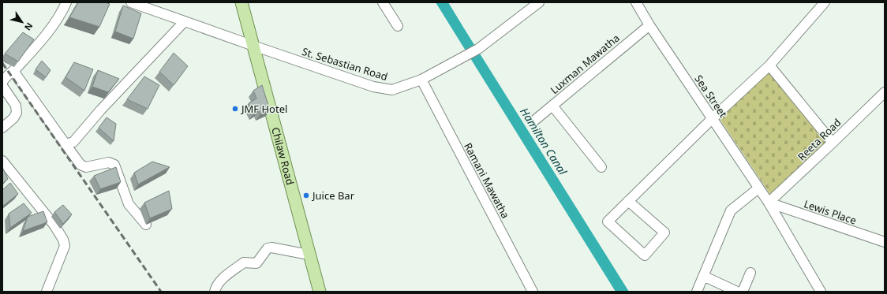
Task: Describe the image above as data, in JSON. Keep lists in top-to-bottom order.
{
  "streets": {
    "main road": ["Chilaw Road"],
    "street": [
      "St. Sebastian Road",
      "Luxman Mawatha",
      "Sea Street",
      "Reeta Road",
      "Ramani Mawatha",
      "Lewis Place"
    ]
  },
  "crossings": [
    ["St. Sebastian Road", "Chilaw Road"],
    ["St. Sebastian Road", "Ramani Mawatha"],
    ["Luxman Mawatha", "Sea Street"],
    ["Sea Street", "Reeta Road"],
    ["Sea Street", "Lewis Place"],
    ["Reeta Road", "Lewis Place"]
  ],
  "water": ["Hamilton Canal"],
  "places": ["JMF Hotel", "Juice Bar"],
  "north": "bottom right"
}
